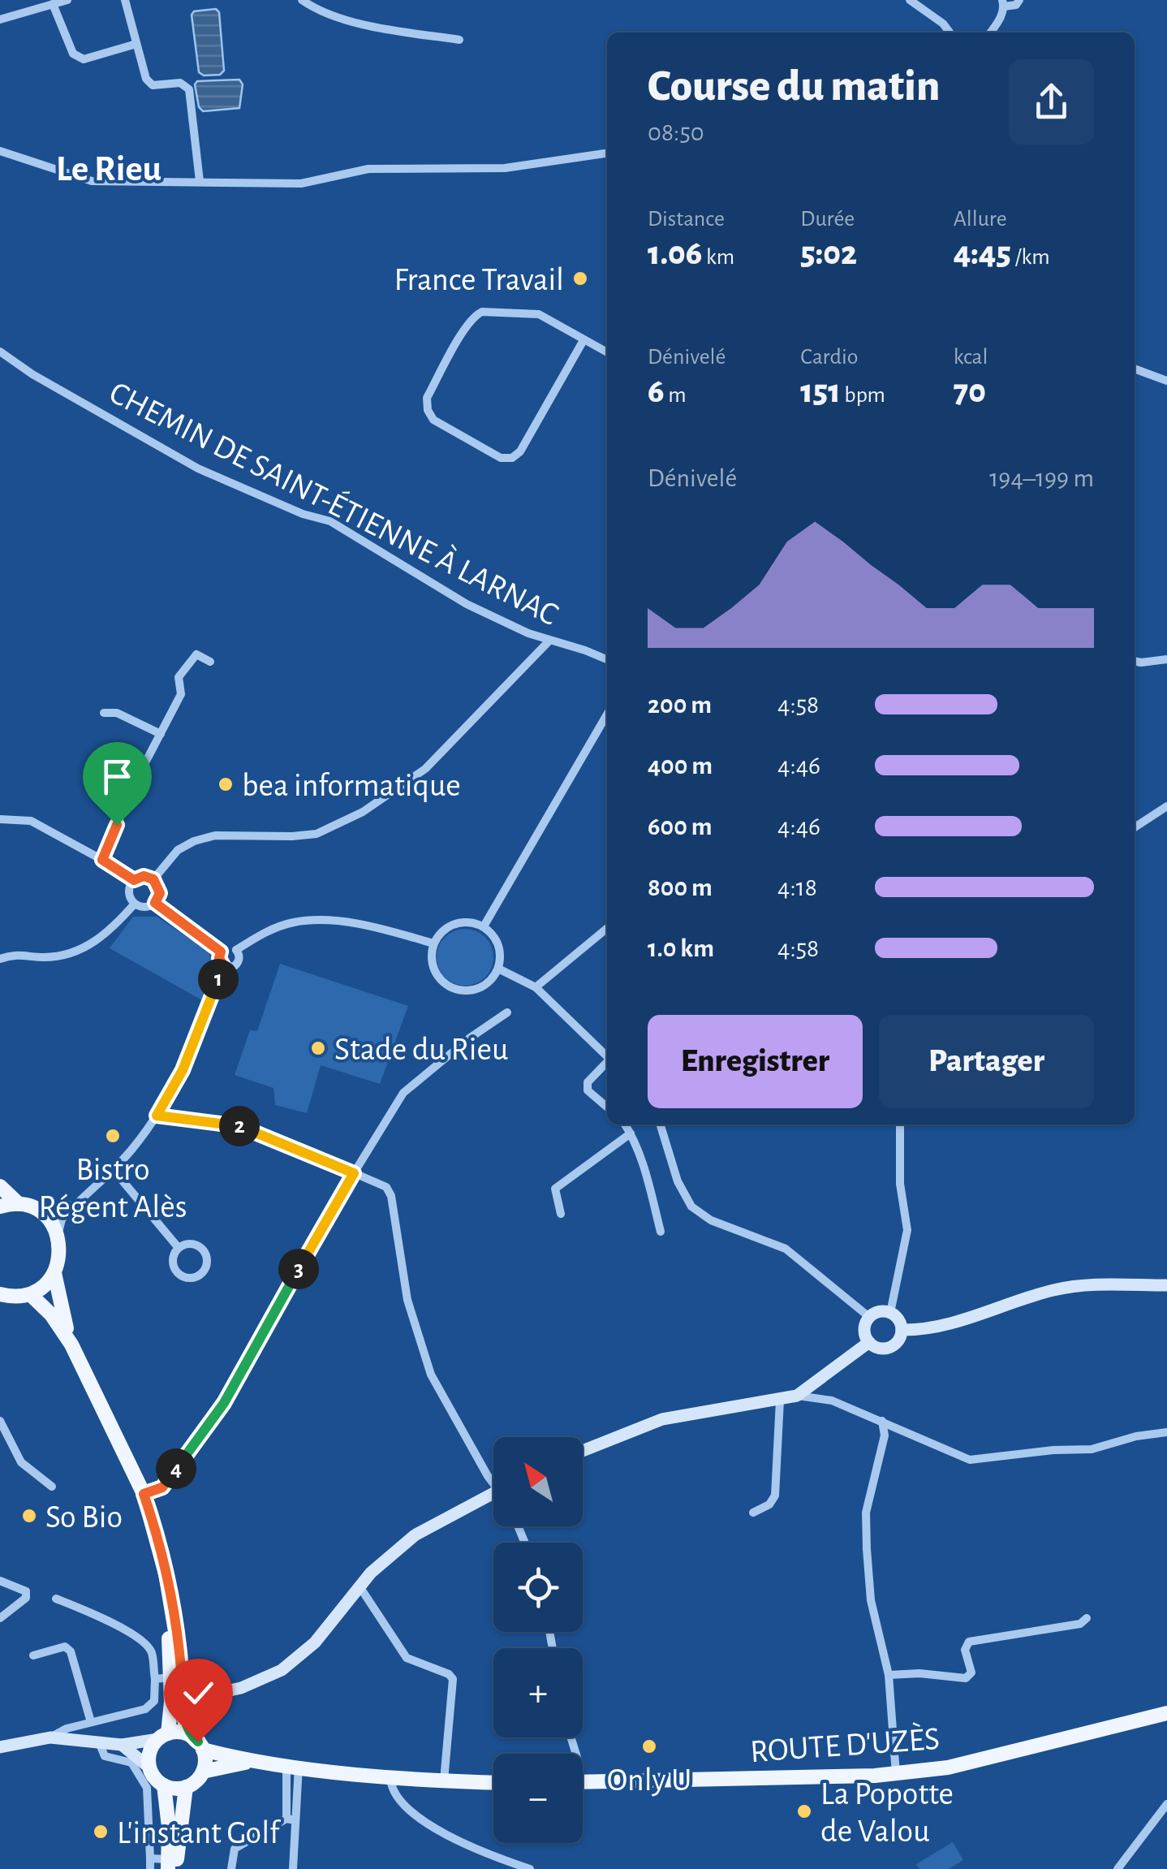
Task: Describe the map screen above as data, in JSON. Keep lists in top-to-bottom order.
{
  "streets": {
    "main road": ["ROUTE D'UZÈS"],
    "street": ["CHEMIN DE SAINT-ÉTIENNE À LARNAC"]
  },
  "districts": ["Le Rieu"],
  "places": [
    "France Travail",
    "bea informatique",
    "Stade du Rieu",
    "Bistro Régent Alès",
    "So Bio",
    "Only U",
    "La Popotte de Valou",
    "L'instant Golf"
  ],
  "north": "top left",
  "page": {
    "heading": ["Course du matin", "08:50"],
    "stats": [
      ["Distance", "1.06 km"],
      ["Durée", "5:02"],
      ["Allure", "4:45 /km"],
      ["Dénivelé", "6 m"],
      ["Cardio", "151 bpm"],
      ["kcal", "70"]
    ],
    "chart": ["Dénivelé", "194–199 m"],
    "list": [
      {
        "name": "200 m",
        "note": "4:58"
      },
      {
        "name": "400 m",
        "note": "4:46"
      },
      {
        "name": "600 m",
        "note": "4:46"
      },
      {
        "name": "800 m",
        "note": "4:18"
      },
      {
        "name": "1.0 km",
        "note": "4:58"
      }
    ],
    "pins": [
      "1",
      "2",
      "3",
      "4"
    ],
    "buttons": ["Enregistrer", "Partager"],
    "map_buttons": ["+", "−"]
  }
}
